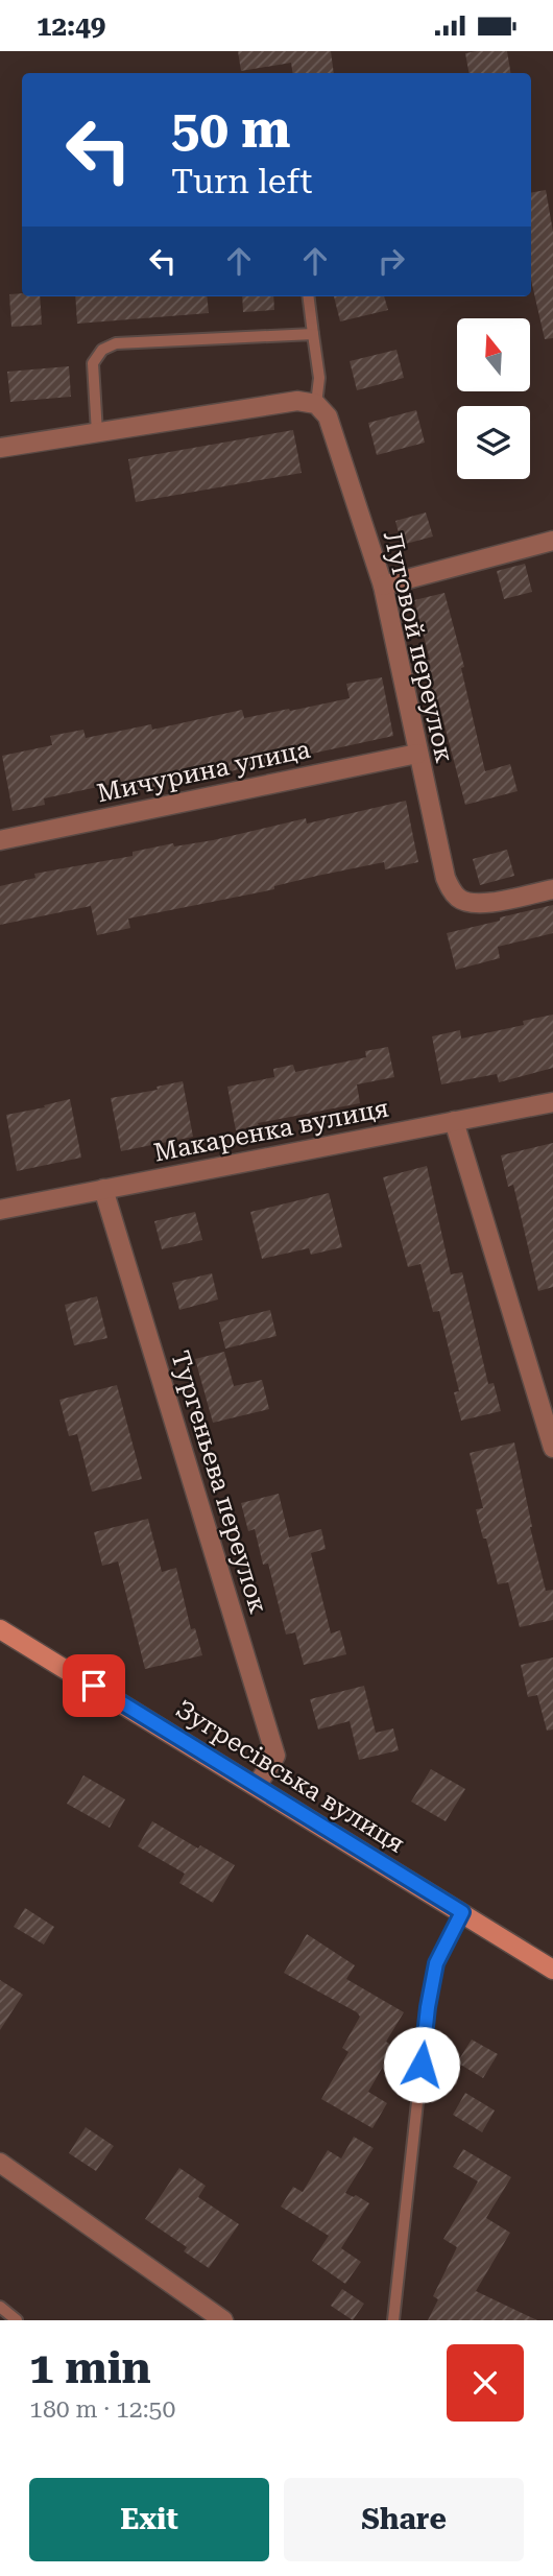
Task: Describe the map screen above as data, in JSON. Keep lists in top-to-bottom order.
{
  "streets": {
    "street": [
      "Луговой переулок",
      "Мичурина улица",
      "Макаренка вулиця",
      "Тургеньева переулок",
      "Зугресівська вулиця"
    ]
  },
  "crossings": [
    ["Луговой переулок", "Мичурина улица"],
    ["Макаренка вулиця", "Тургеньева переулок"],
    ["Тургеньева переулок", "Зугресівська вулиця"]
  ],
  "north": "top",
  "page": {
    "status": "12:49",
    "turn": ["50 m", "Turn left"],
    "heading": ["1 min", "180 m · 12:50"],
    "buttons": ["Exit", "Share"]
  }
}
